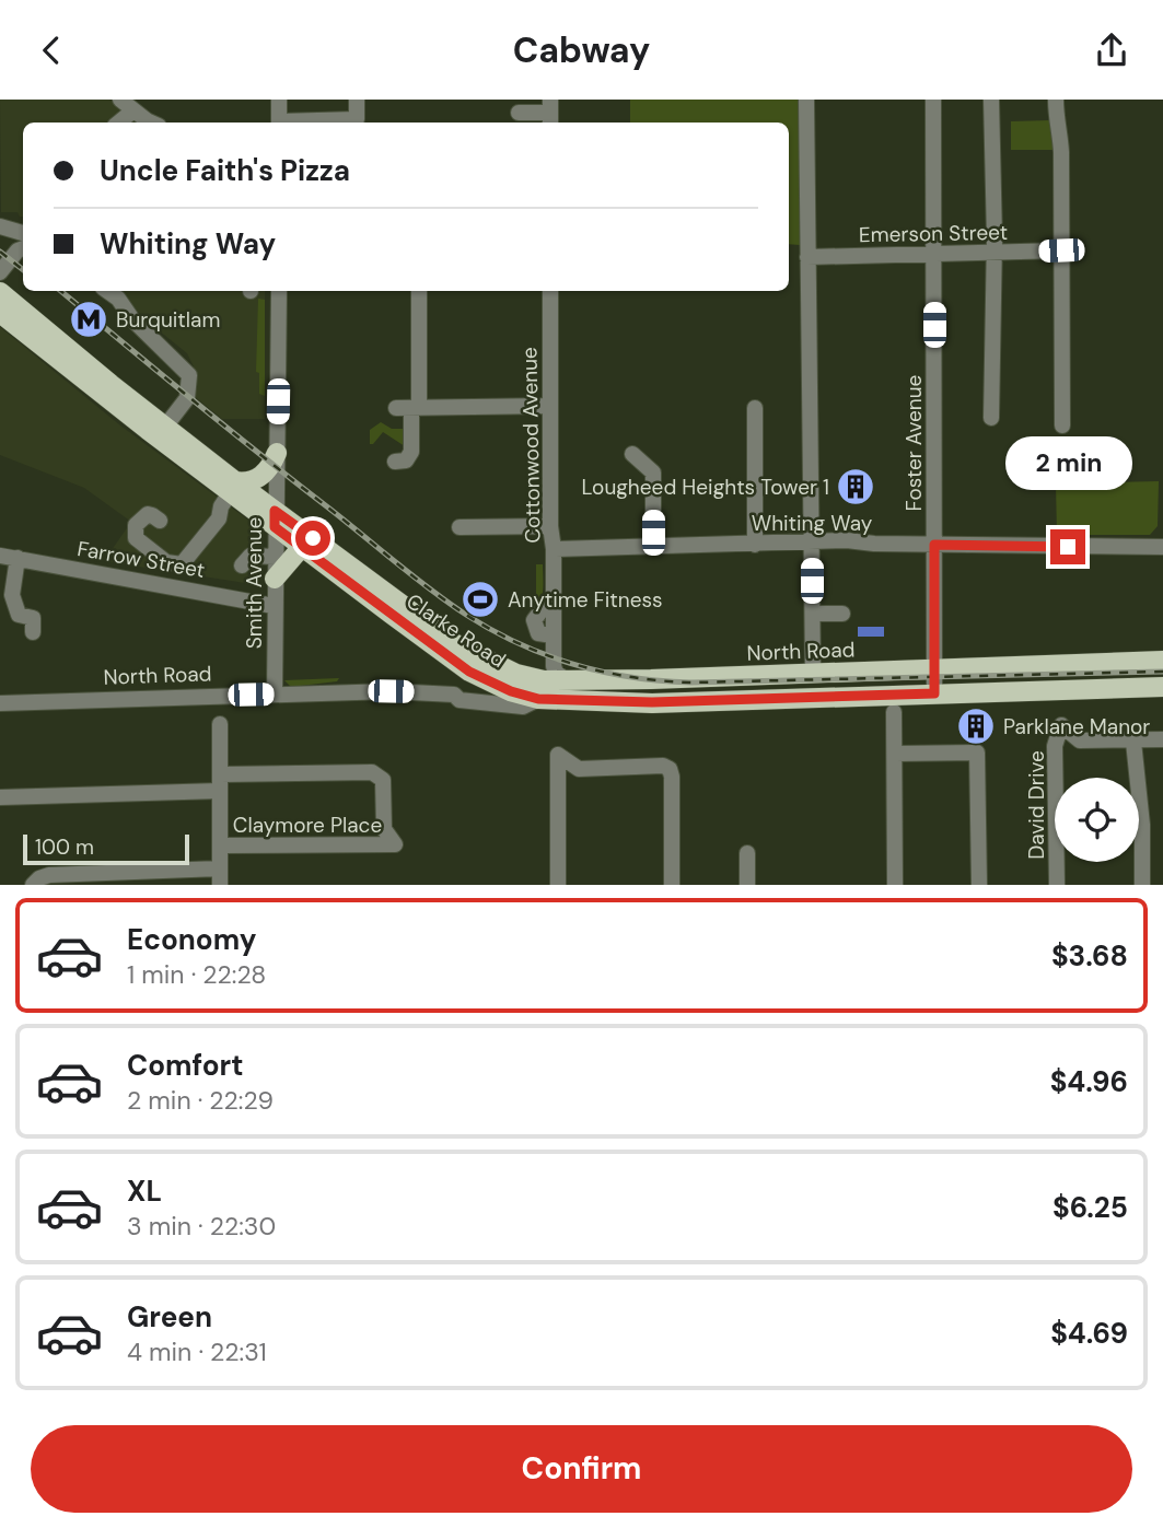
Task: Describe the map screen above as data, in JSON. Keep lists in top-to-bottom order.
{
  "streets": {
    "main road": ["Clarke Road", "North Road"],
    "street": [
      "Emerson Street",
      "Foster Avenue",
      "Cottonwood Avenue",
      "Whiting Way",
      "Farrow Street",
      "Smith Avenue",
      "David Drive",
      "Claymore Place"
    ]
  },
  "crossings": [
    ["Emerson Street", "Foster Avenue"],
    ["Foster Avenue", "Whiting Way"],
    ["Foster Avenue", "Clarke Road"],
    ["Foster Avenue", "North Road"],
    ["Cottonwood Avenue", "Whiting Way"],
    ["Cottonwood Avenue", "North Road"],
    ["Farrow Street", "Smith Avenue"],
    ["Smith Avenue", "Clarke Road"],
    ["Smith Avenue", "North Road"],
    ["Clarke Road", "North Road"]
  ],
  "places": {
    "metro station": ["Burquitlam"],
    "building": ["Lougheed Heights Tower 1", "Parklane Manor"],
    "sports": ["Anytime Fitness"]
  },
  "scale_bar": "100 m",
  "page": {
    "header": "Cabway",
    "banner": ["Uncle Faith's Pizza", "Whiting Way"],
    "bubble": "2 min",
    "scale": "100 m",
    "list": [
      {
        "name": "Economy",
        "note": "1 min · 22:28",
        "value": "$3.68"
      },
      {
        "name": "Comfort",
        "note": "2 min · 22:29",
        "value": "$4.96"
      },
      {
        "name": "XL",
        "note": "3 min · 22:30",
        "value": "$6.25"
      },
      {
        "name": "Green",
        "note": "4 min · 22:31",
        "value": "$4.69"
      }
    ],
    "buttons": "Confirm"
  }
}
